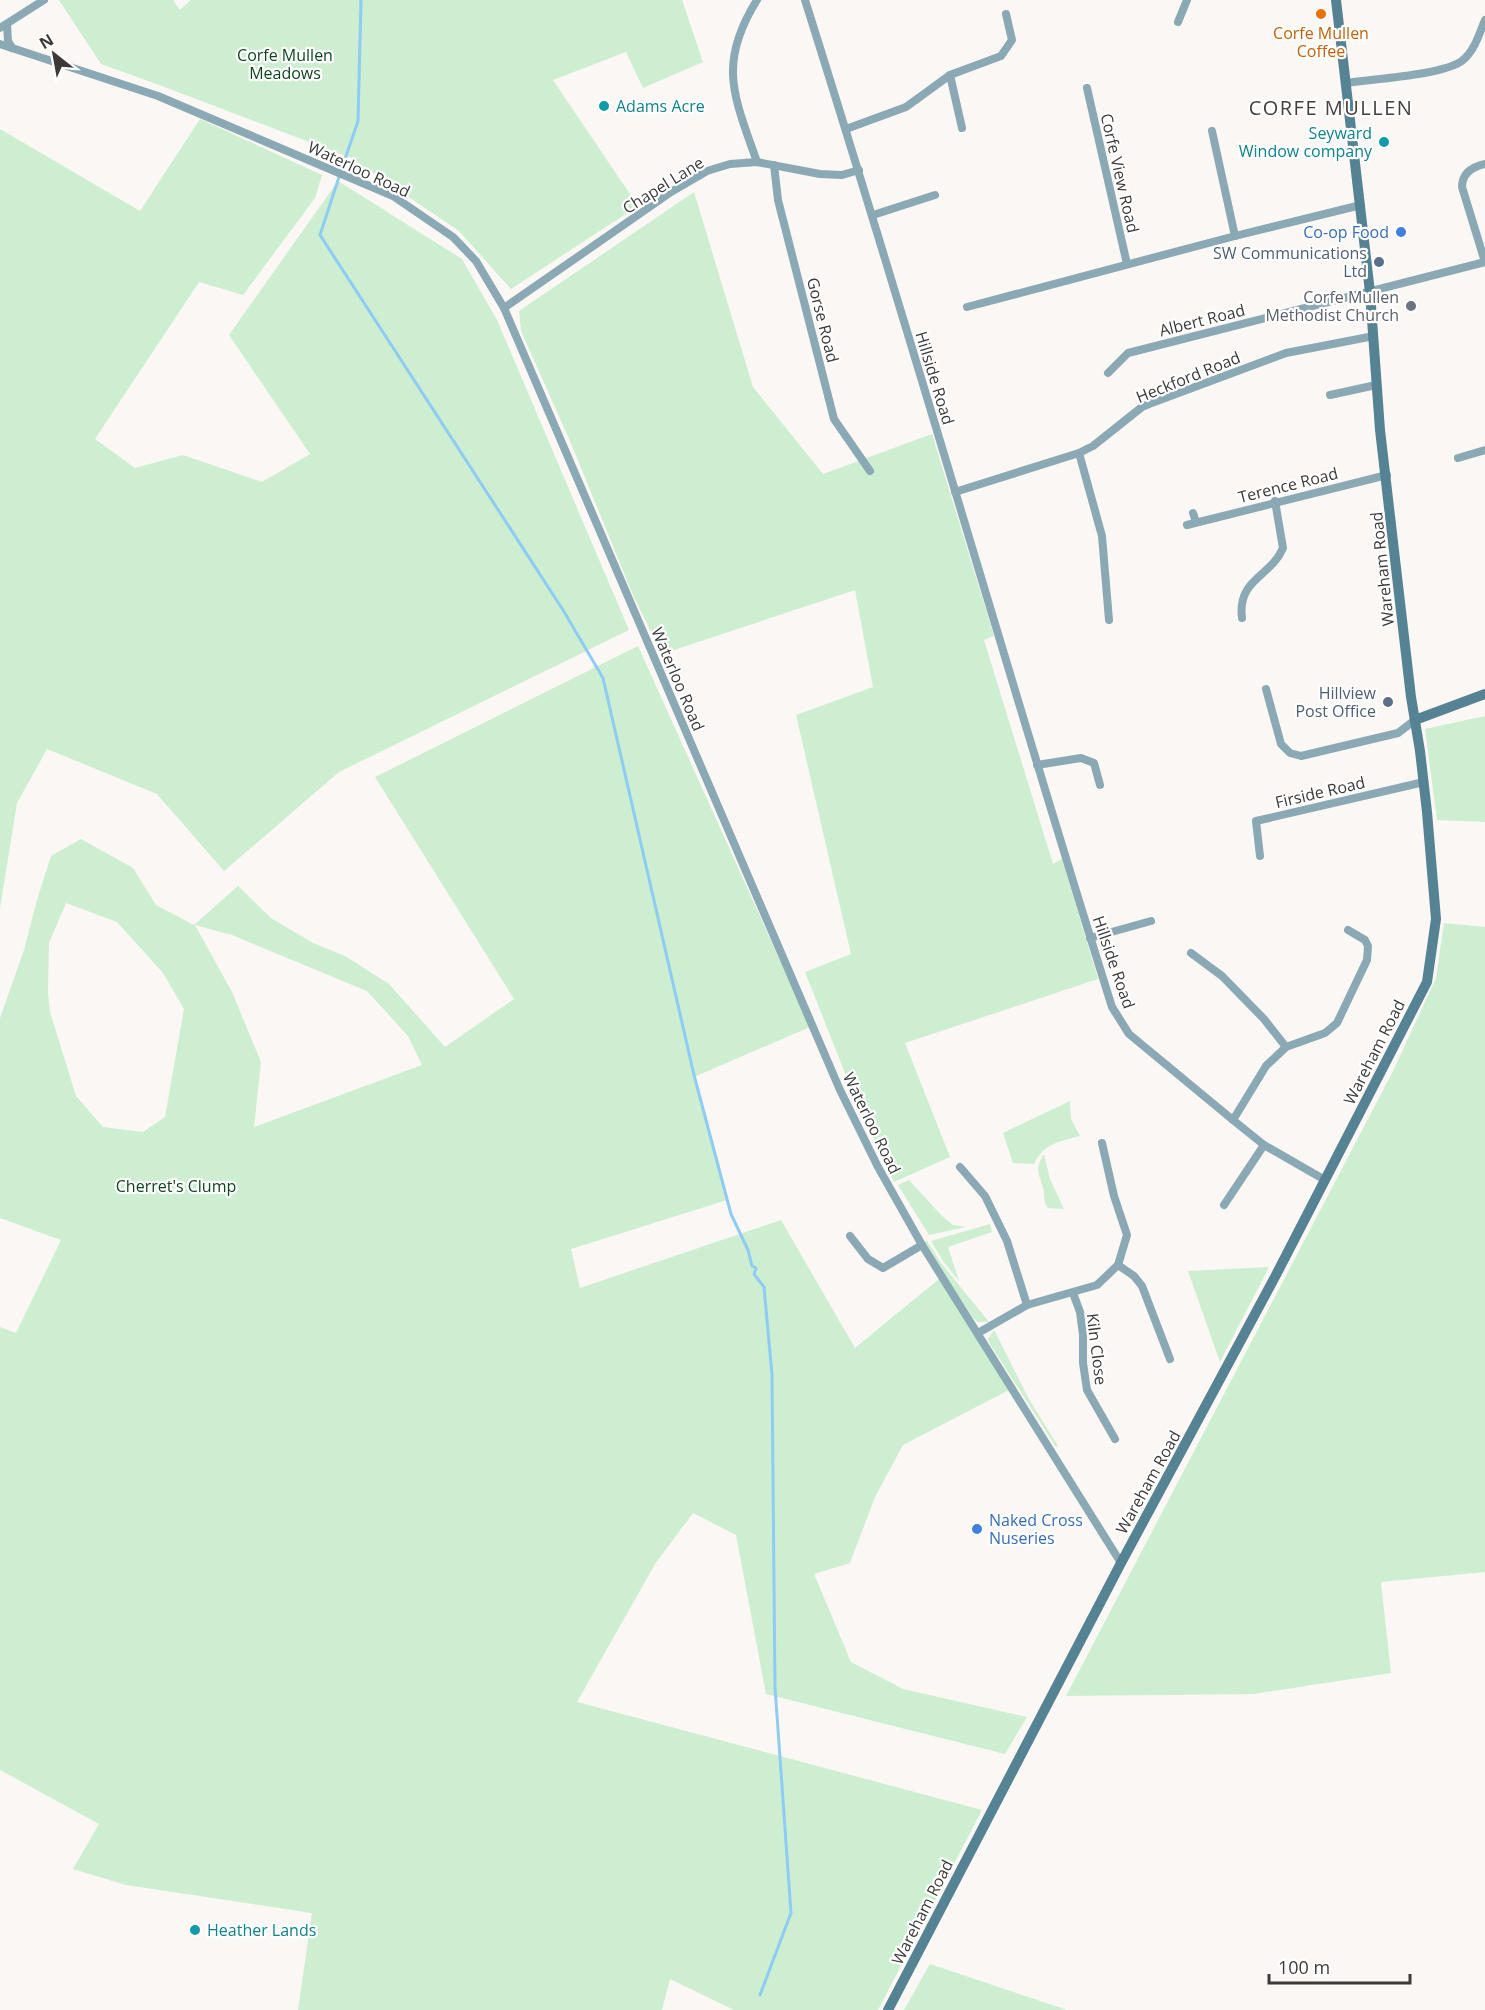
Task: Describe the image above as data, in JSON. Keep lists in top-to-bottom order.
{
  "streets": {
    "street": [
      "Waterloo Road",
      "Corfe View Road",
      "Chapel Lane",
      "Gorse Road",
      "Albert Road",
      "Heckford Road",
      "Hillside Road",
      "Terence Road",
      "Wareham Road",
      "Firside Road",
      "Kiln Close"
    ]
  },
  "crossings": [
    ["Waterloo Road", "Chapel Lane"],
    ["Waterloo Road", "Wareham Road"],
    ["Chapel Lane", "Gorse Road"],
    ["Chapel Lane", "Hillside Road"],
    ["Albert Road", "Wareham Road"],
    ["Heckford Road", "Hillside Road"],
    ["Heckford Road", "Wareham Road"],
    ["Hillside Road", "Wareham Road"],
    ["Terence Road", "Wareham Road"],
    ["Wareham Road", "Firside Road"]
  ],
  "districts": ["CORFE MULLEN"],
  "parks": ["Corfe Mullen Meadows", "Cherret's Clump"],
  "places": [
    "Corfe Mullen Coffee",
    "Adams Acre",
    "Seyward Window company",
    "Co-op Food",
    "SW Communications Ltd",
    "Corfe Mullen Methodist Church",
    "Hillview Post Office",
    "Naked Cross Nuseries",
    "Heather Lands"
  ],
  "scale_bar": "100 m",
  "north": "top left"
}
